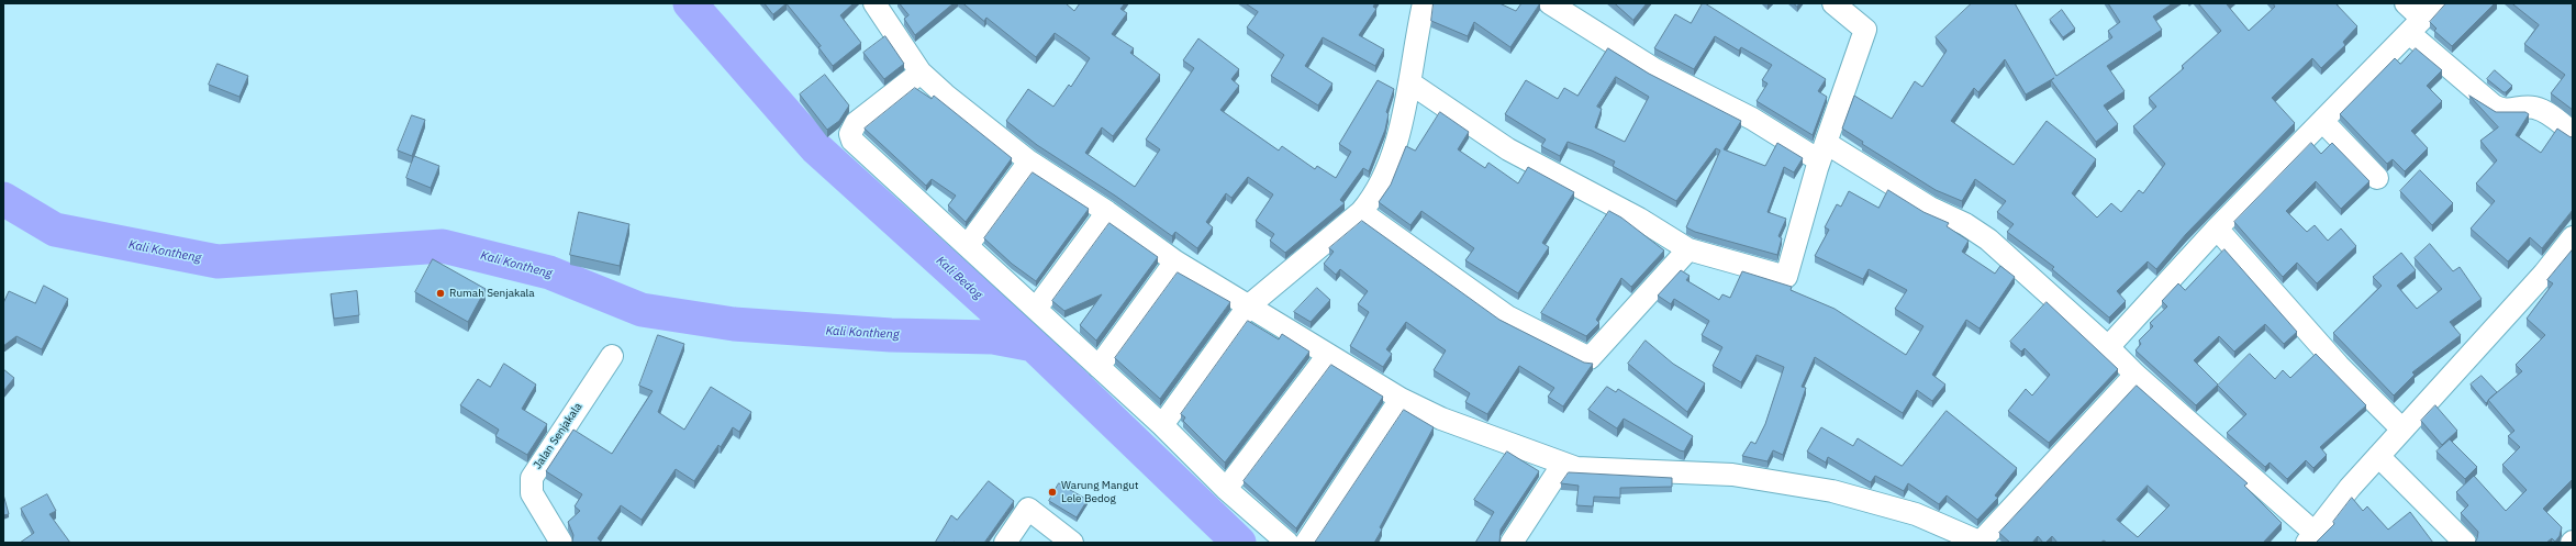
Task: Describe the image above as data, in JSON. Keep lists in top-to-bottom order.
{
  "streets": {
    "street": ["Jalan Senjakala"]
  },
  "water": ["Kali Kontheng", "Kali Bedog"],
  "places": ["Rumah Senjakala", "Warung Mangut Lele Bedog"]
}
